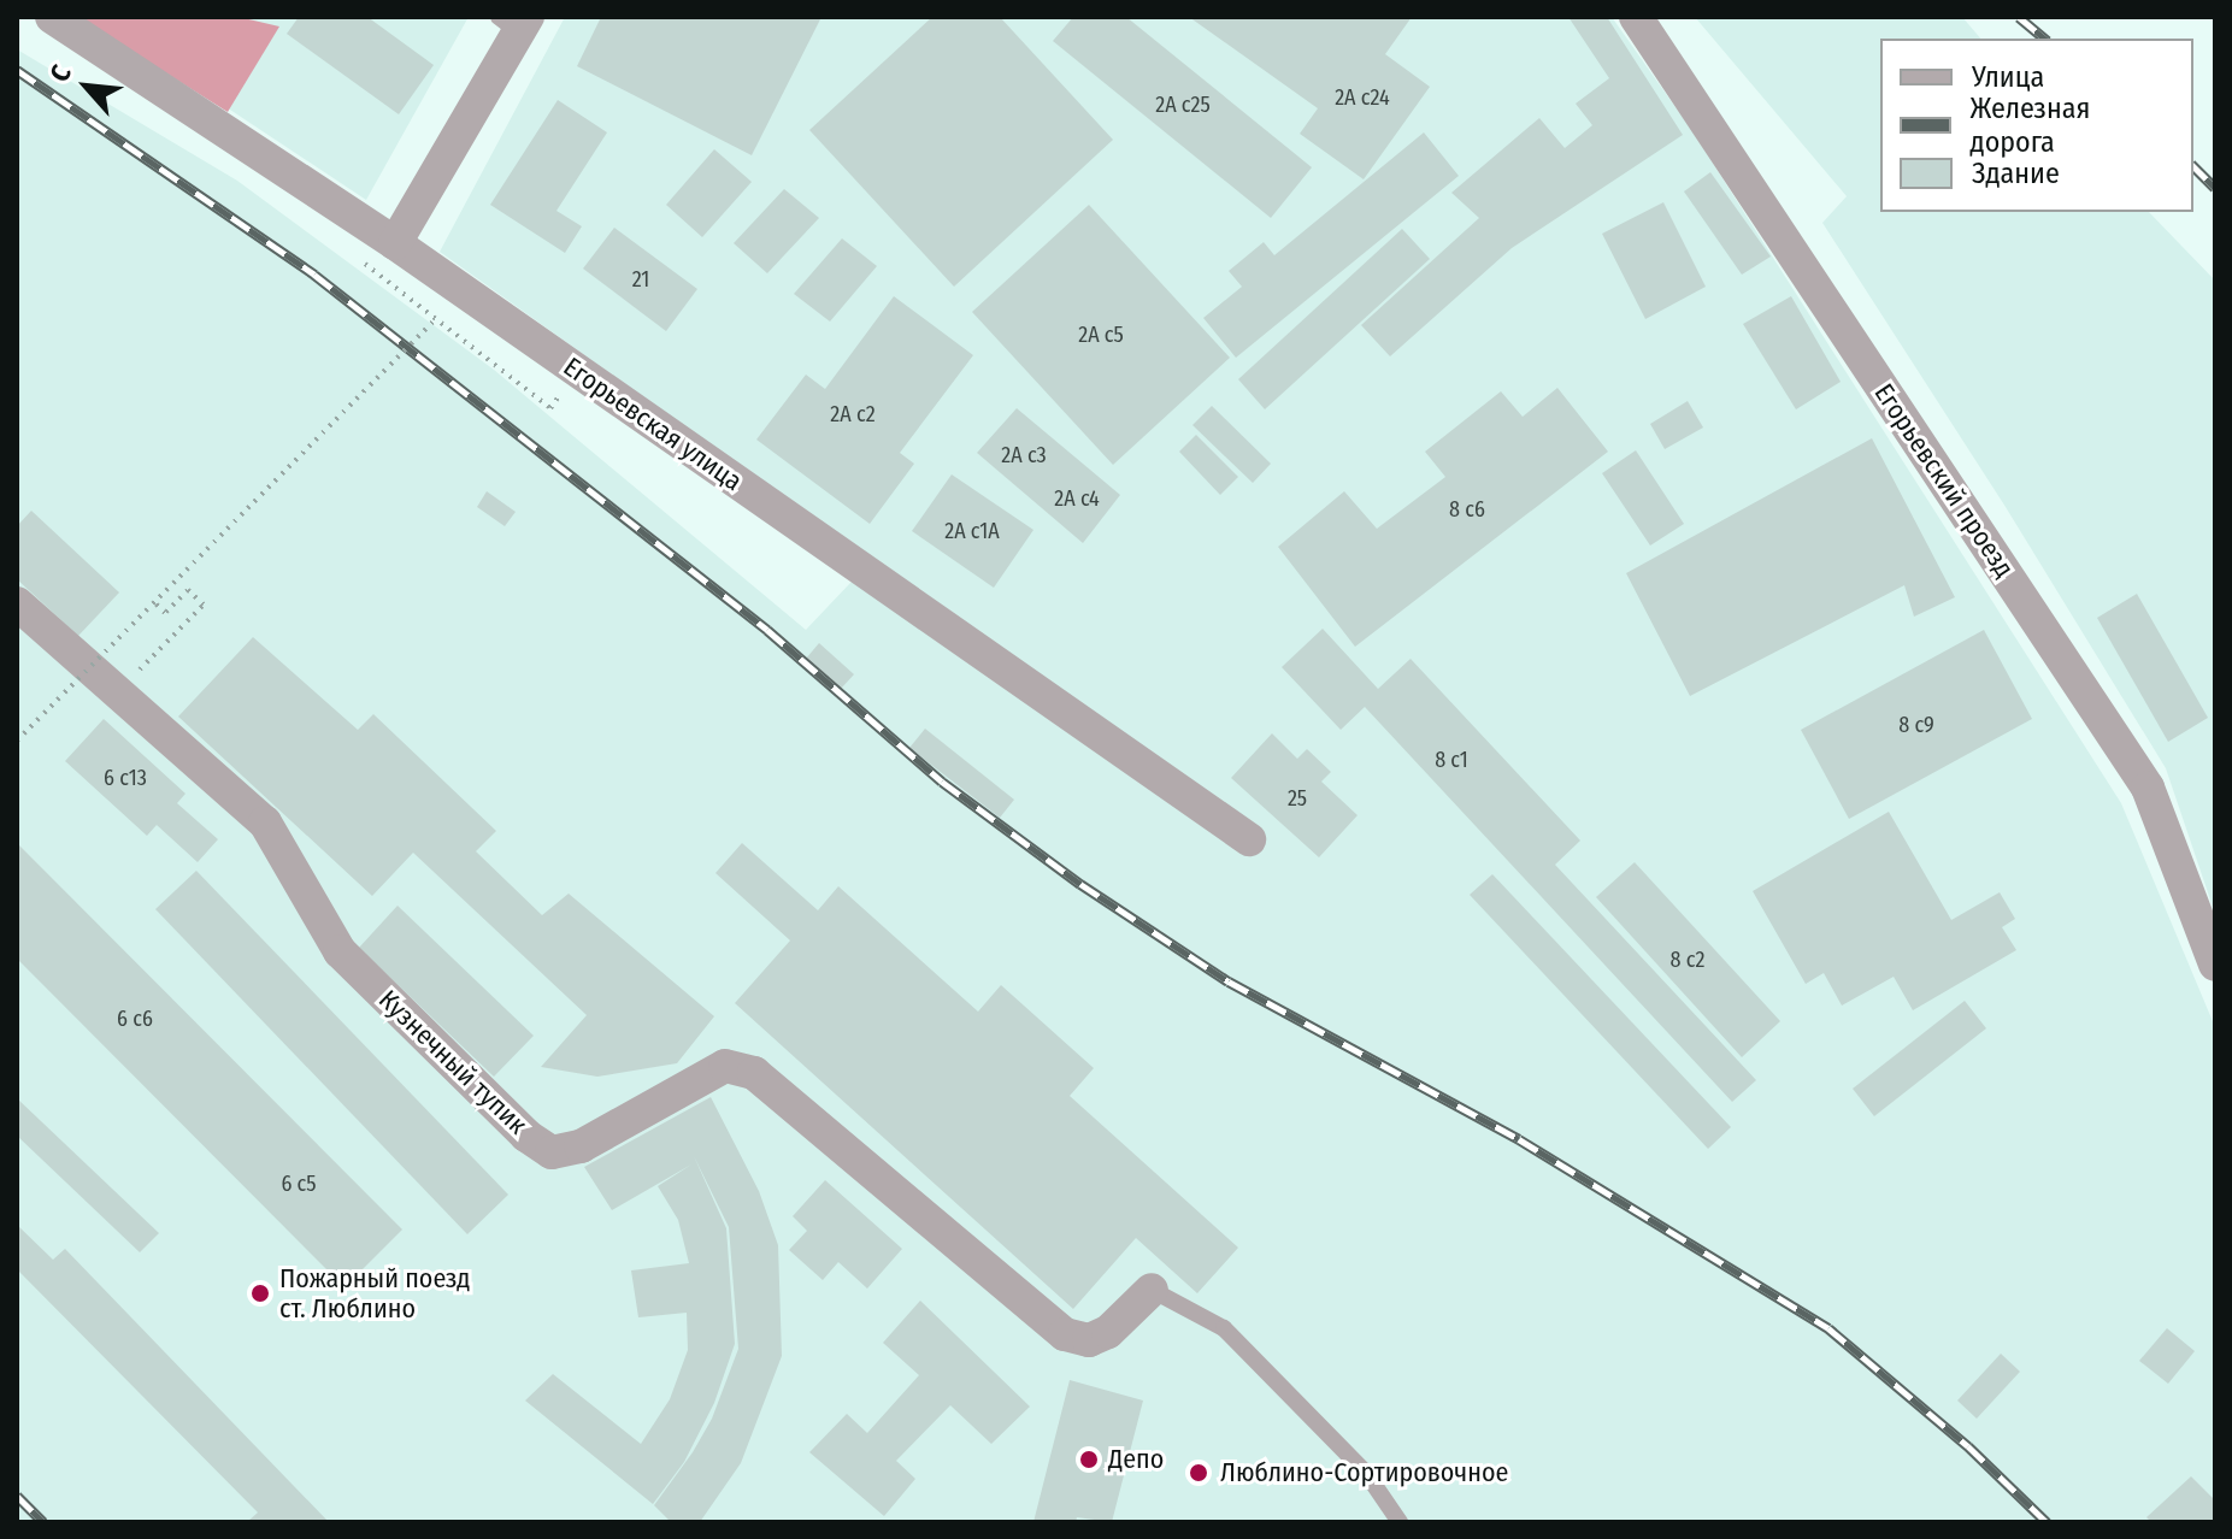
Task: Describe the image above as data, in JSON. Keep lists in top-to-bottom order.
{
  "streets": {
    "street": ["Егорьевская улица", "Егорьевский проезд", "Кузнечный тупик"]
  },
  "places": ["Пожарный поезд ст. Люблино", "Депо", "Люблино-Сортировочное"],
  "house_numbers": [
    "2А с24",
    "2А с25",
    "21",
    "2А с5",
    "2А с2",
    "2А с3",
    "2А с4",
    "8 с6",
    "2А с1А",
    "8 с9",
    "8 с1",
    "6 с13",
    "25",
    "8 с2",
    "6 с6",
    "6 с5"
  ],
  "legend": ["Улица", "Железная дорога", "Здание"],
  "north": "top left"
}
